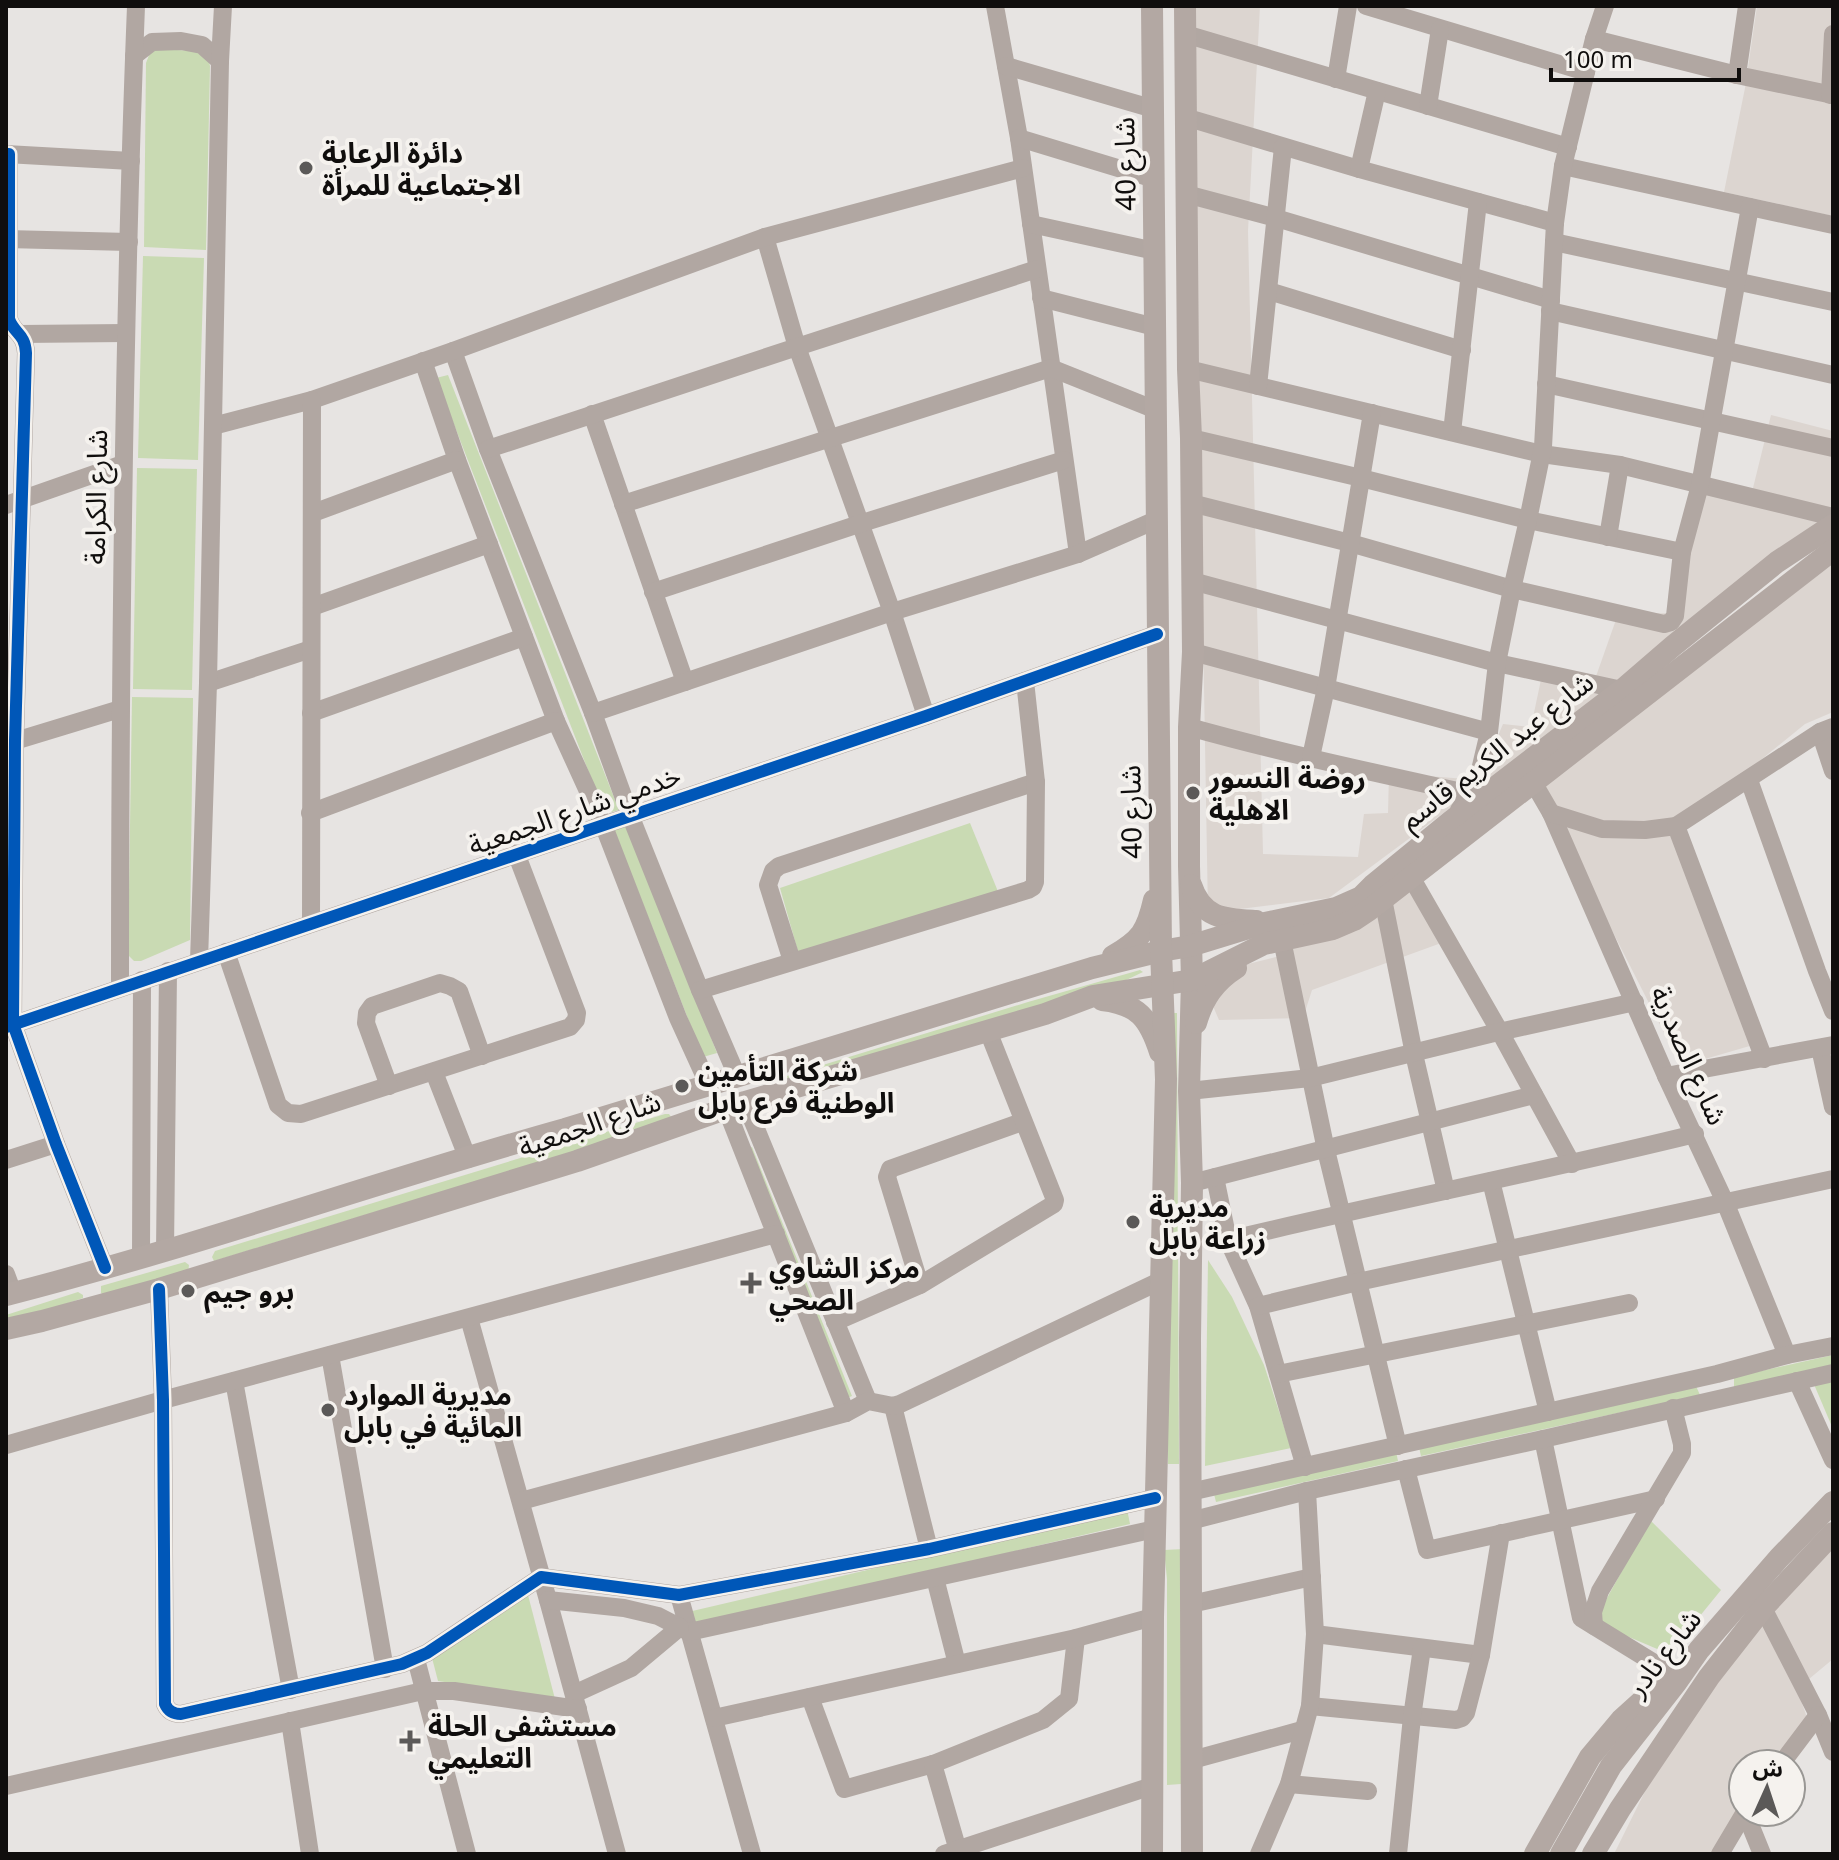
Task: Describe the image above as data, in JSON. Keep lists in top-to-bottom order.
{
  "streets": {
    "main road": [
      "شارع 40",
      "شارع عبد الكريم قاسم",
      "شارع الجمعية",
      "شارع نادر"
    ],
    "street": ["شارع الكرامة", "خدمي شارع الجمعية", "شارع الصدرية"]
  },
  "crossings": [
    ["شارع 40", "شارع عبد الكريم قاسم"],
    ["شارع 40", "خدمي شارع الجمعية"],
    ["شارع 40", "شارع الجمعية"],
    ["شارع الكرامة", "خدمي شارع الجمعية"],
    ["شارع عبد الكريم قاسم", "شارع الصدرية"],
    ["شارع عبد الكريم قاسم", "شارع الجمعية"]
  ],
  "places": {
    "other": [
      "دائرة الرعاية الاجتماعية للمرأة",
      "روضة النسور الاهلية",
      "شركة التأمين الوطنية فرع بابل",
      "مديرية زراعة بابل",
      "برو جيم",
      "مديرية الموارد المائية في بابل"
    ],
    "health": ["مركز الشاوي الصحي", "مستشفى الحلة التعليمي"]
  },
  "scale_bar": "100 m",
  "north": "top"
}
